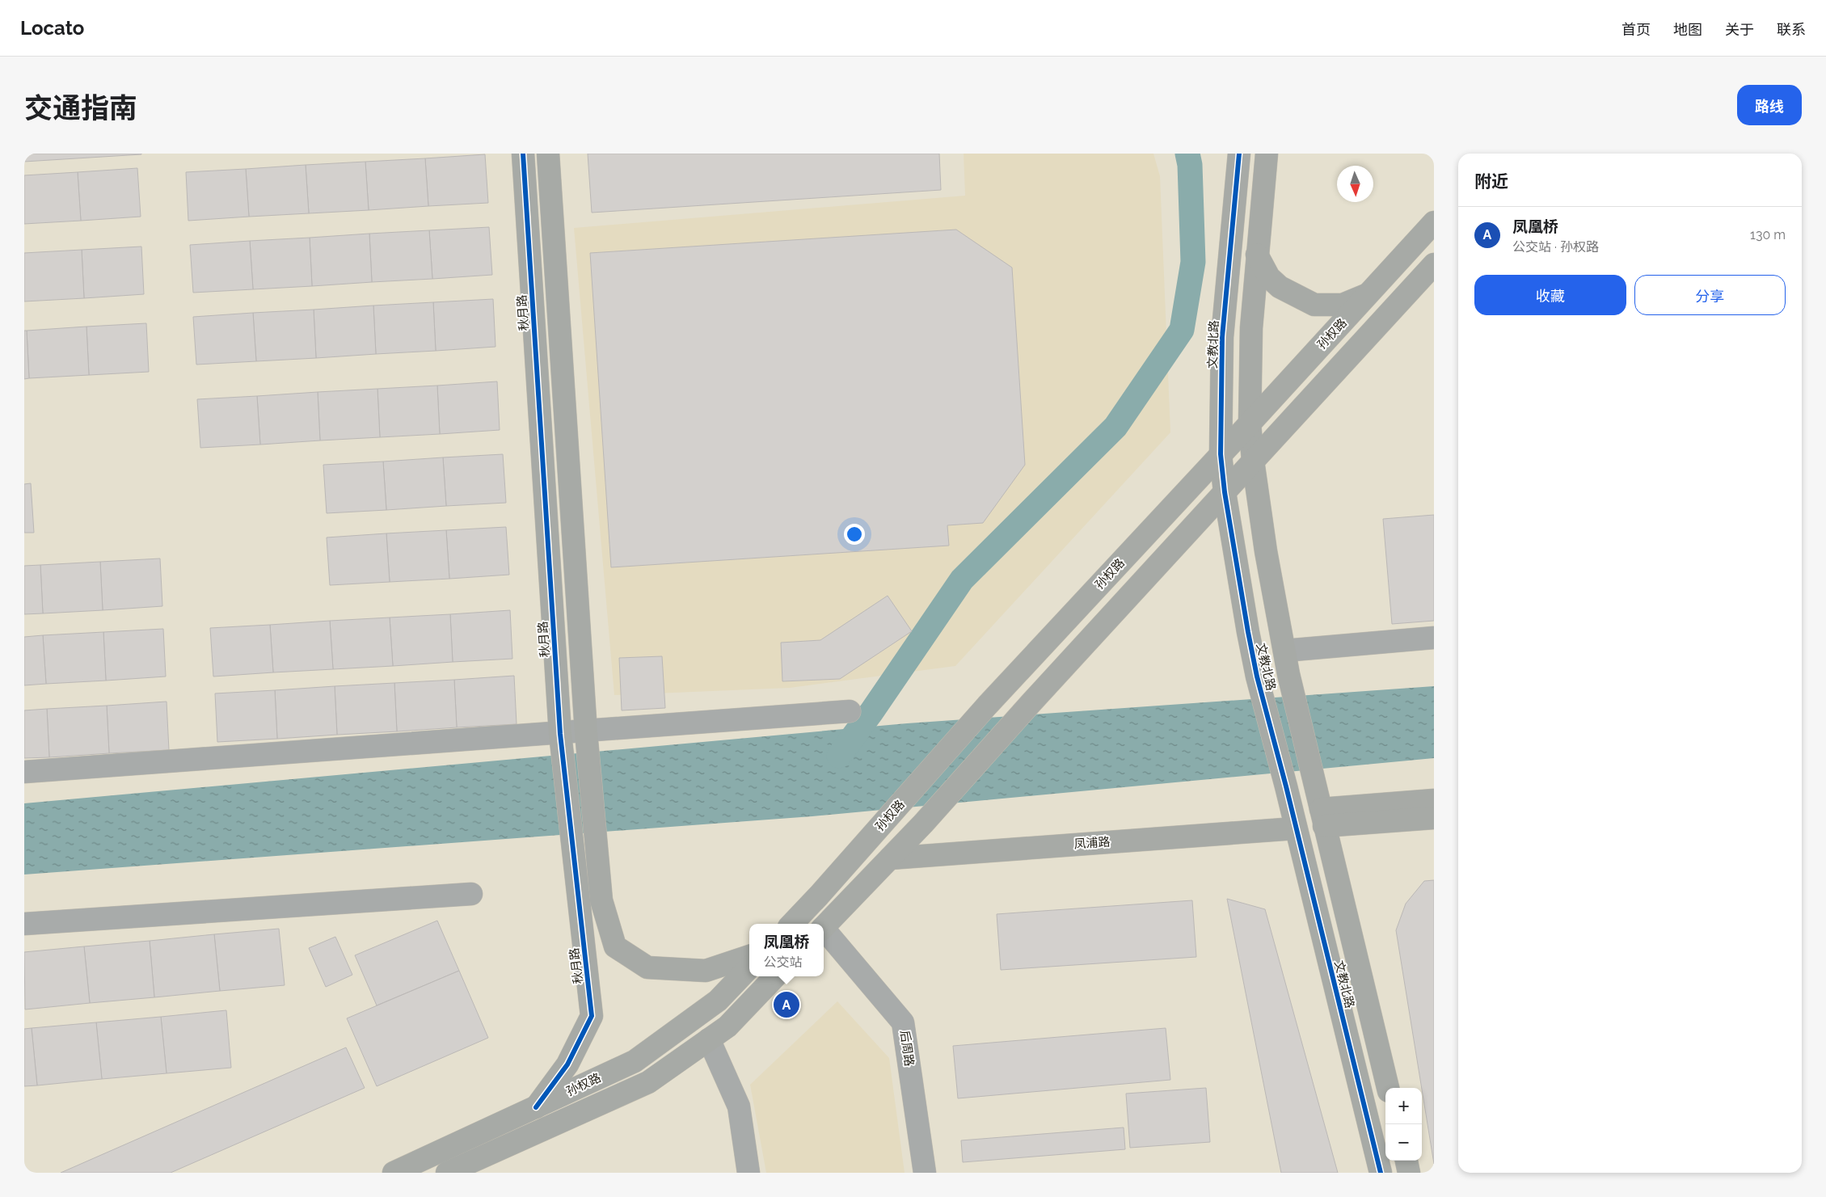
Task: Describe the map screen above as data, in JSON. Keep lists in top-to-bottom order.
{
  "streets": {
    "street": [
      "秋月路",
      "孙权路",
      "文教北路",
      "凤浦路",
      "后周路"
    ]
  },
  "crossings": [
    ["秋月路", "孙权路"],
    ["孙权路", "文教北路"],
    ["文教北路", "凤浦路"]
  ],
  "north": "bottom",
  "page": {
    "header": "Locato",
    "nav": [
      "首页",
      "地图",
      "关于",
      "联系"
    ],
    "title": "交通指南",
    "buttons": [
      "路线",
      ["收藏", "分享"]
    ],
    "heading": "附近",
    "list": [
      {
        "mark": "A",
        "name": "凤凰桥",
        "note": "公交站 · 孙权路",
        "value": "130 m"
      }
    ],
    "popup": ["凤凰桥", "公交站"],
    "pins": "A",
    "map_buttons": ["+", "−"]
  }
}
